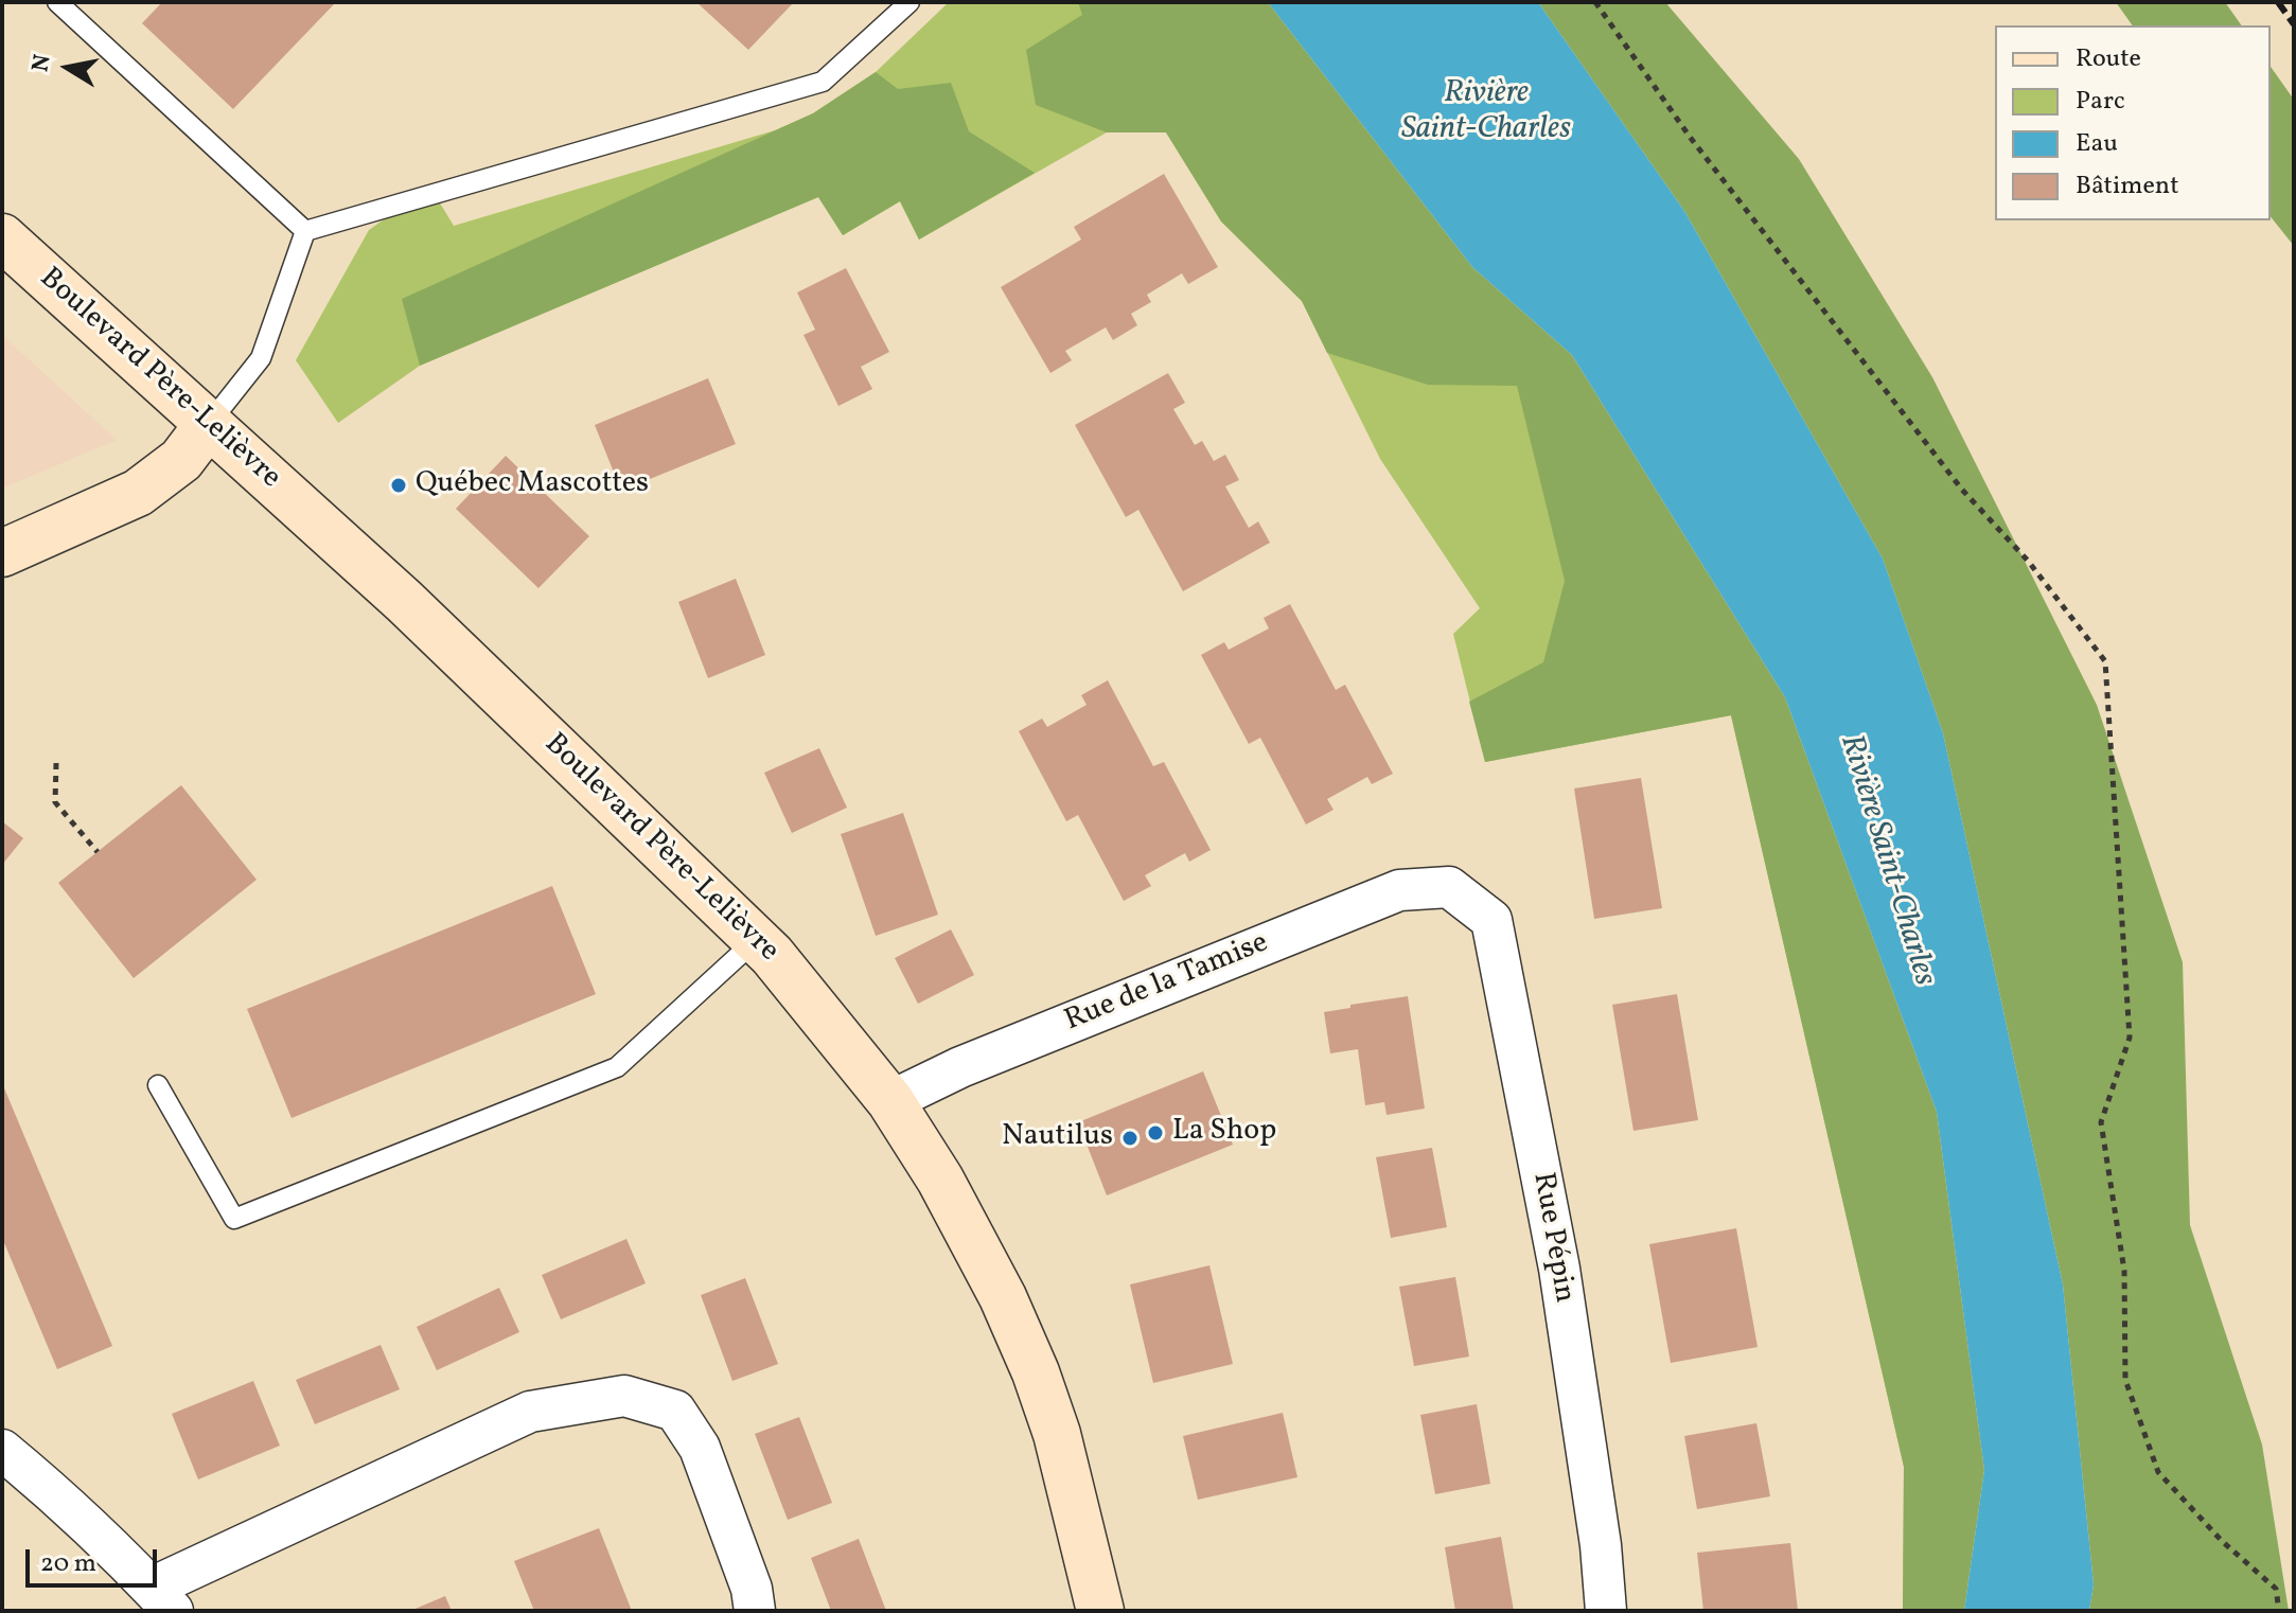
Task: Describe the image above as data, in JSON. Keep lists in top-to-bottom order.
{
  "streets": {
    "main road": ["Boulevard Père-Lelièvre"],
    "street": ["Rue de la Tamise", "Rue Pépin"]
  },
  "crossings": [
    ["Boulevard Père-Lelièvre", "Rue de la Tamise"],
    ["Rue de la Tamise", "Rue Pépin"]
  ],
  "water": ["Rivière Saint-Charles"],
  "places": ["Québec Mascottes", "La Shop", "Nautilus"],
  "legend": [
    "Route",
    "Parc",
    "Eau",
    "Bâtiment"
  ],
  "scale_bar": "20 m",
  "north": "left"
}
